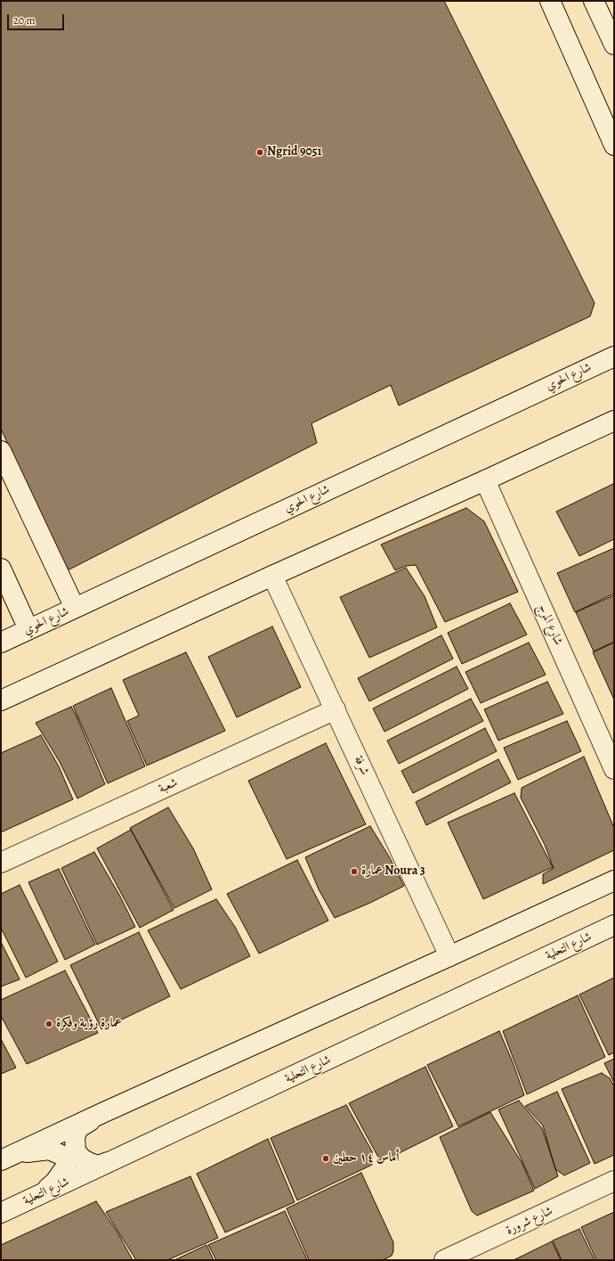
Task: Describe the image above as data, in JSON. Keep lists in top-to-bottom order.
{
  "streets": {
    "street": [
      "شارع الحوي",
      "شارع المرج",
      "شرفة",
      "شعبة",
      "شارع التحلية",
      "شارع شرورة"
    ]
  },
  "crossings": [
    ["شرفة", "شعبة"]
  ],
  "places": [
    "Ngrid 9051",
    "عمارة Noura 3",
    "عمارة رؤية وفكرة",
    "أماس ١٤ حطين"
  ],
  "scale_bar": "20 m"
}
